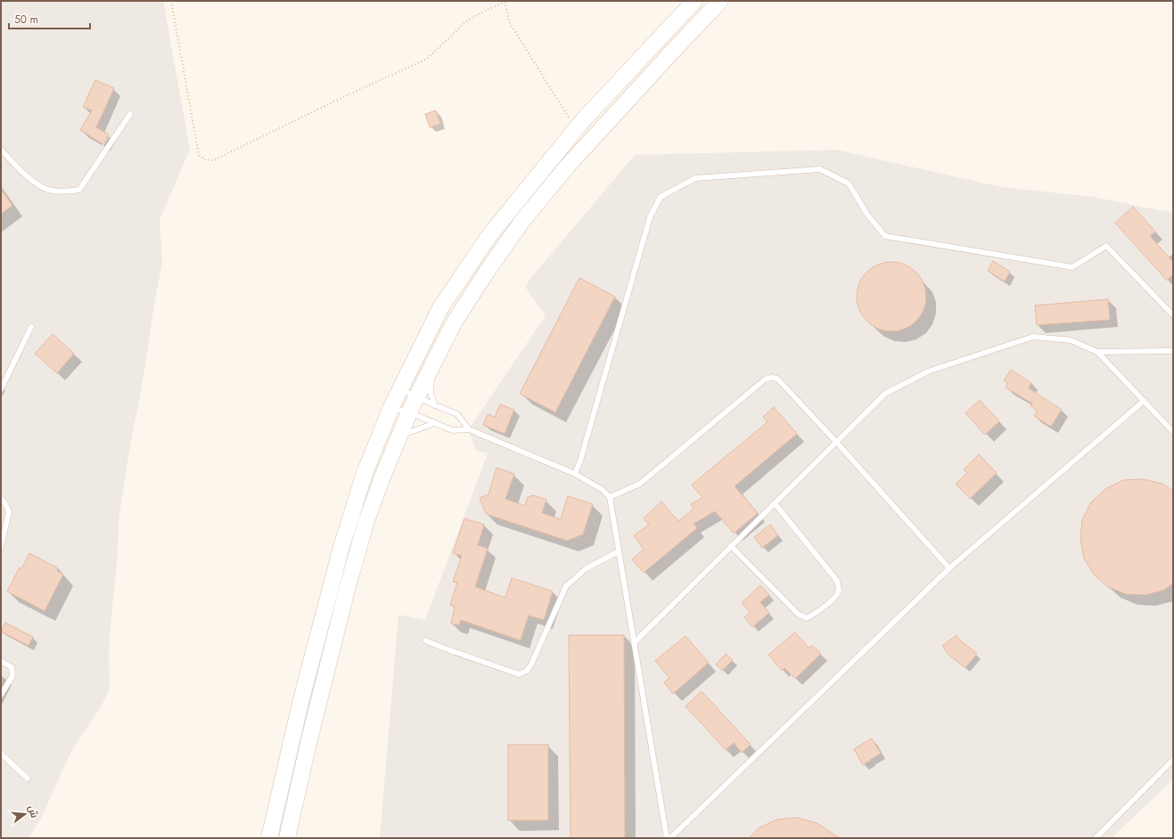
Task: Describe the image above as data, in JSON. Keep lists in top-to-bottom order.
{
  "scale_bar": "50 m",
  "north": "right"
}
